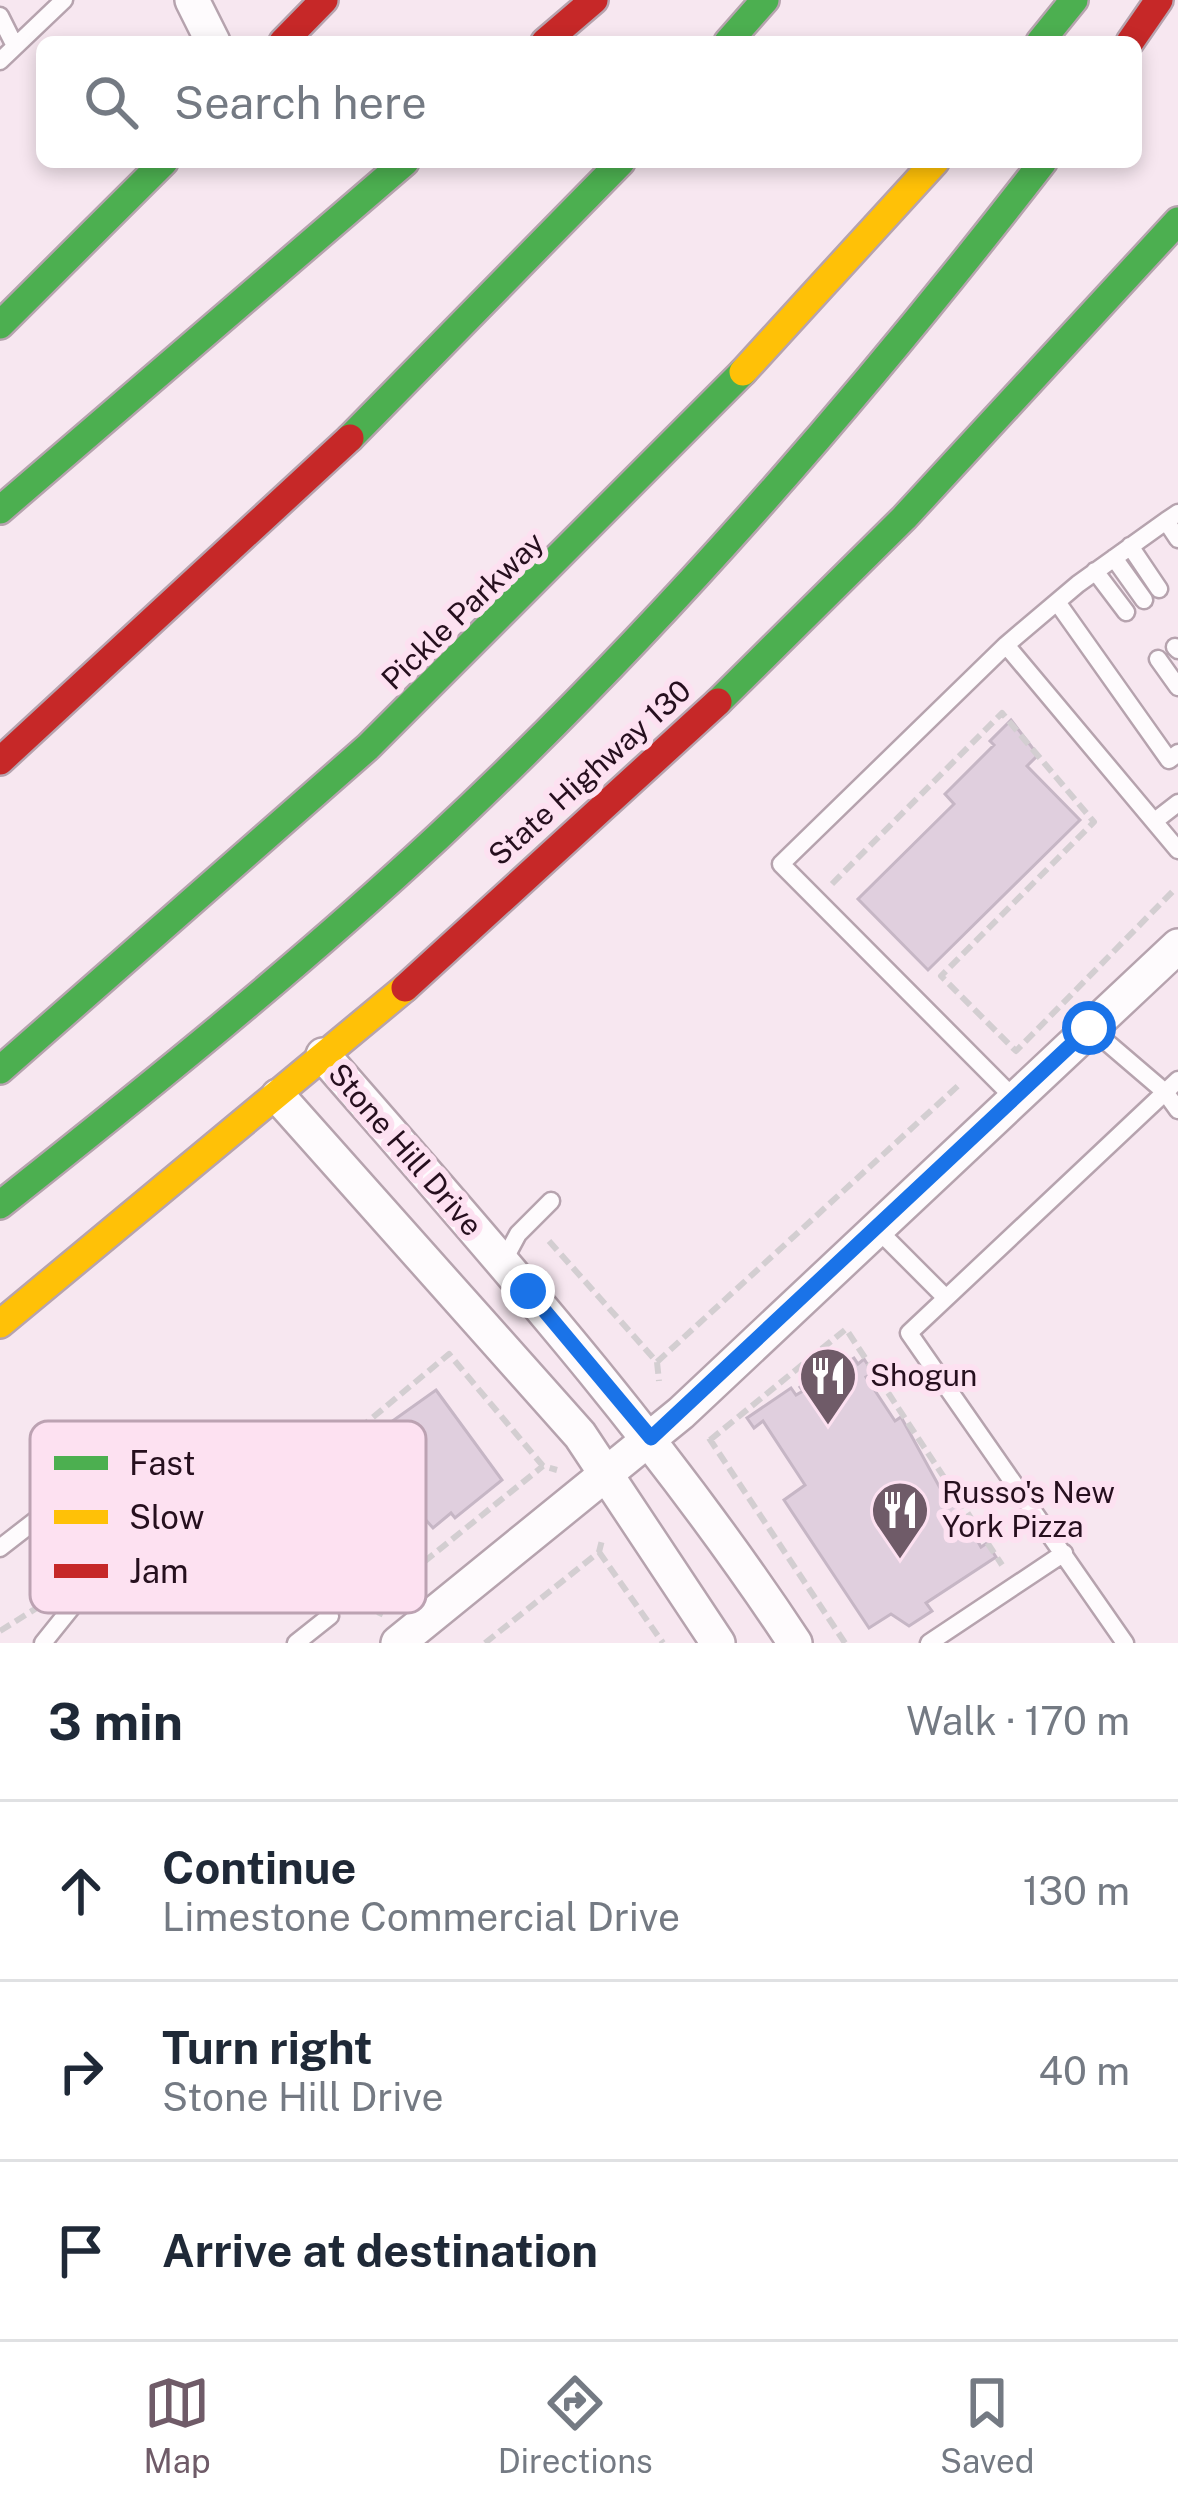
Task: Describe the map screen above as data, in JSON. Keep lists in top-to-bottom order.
{
  "streets": {
    "main road": ["Pickle Parkway", "State Highway 130"],
    "street": ["Stone Hill Drive"]
  },
  "crossings": [
    ["State Highway 130", "Stone Hill Drive"]
  ],
  "places": {
    "restaurant": ["Shogun", "Russo's New York Pizza"]
  },
  "legend": ["Fast", "Slow", "Jam"],
  "page": {
    "search": "Search here",
    "heading": ["3 min", "Walk · 170 m"],
    "list": [
      ["Continue", "Limestone Commercial Drive", "130 m"],
      ["Turn right", "Stone Hill Drive", "40 m"],
      "Arrive at destination"
    ],
    "nav": ["Map", "Directions", "Saved"]
  }
}
